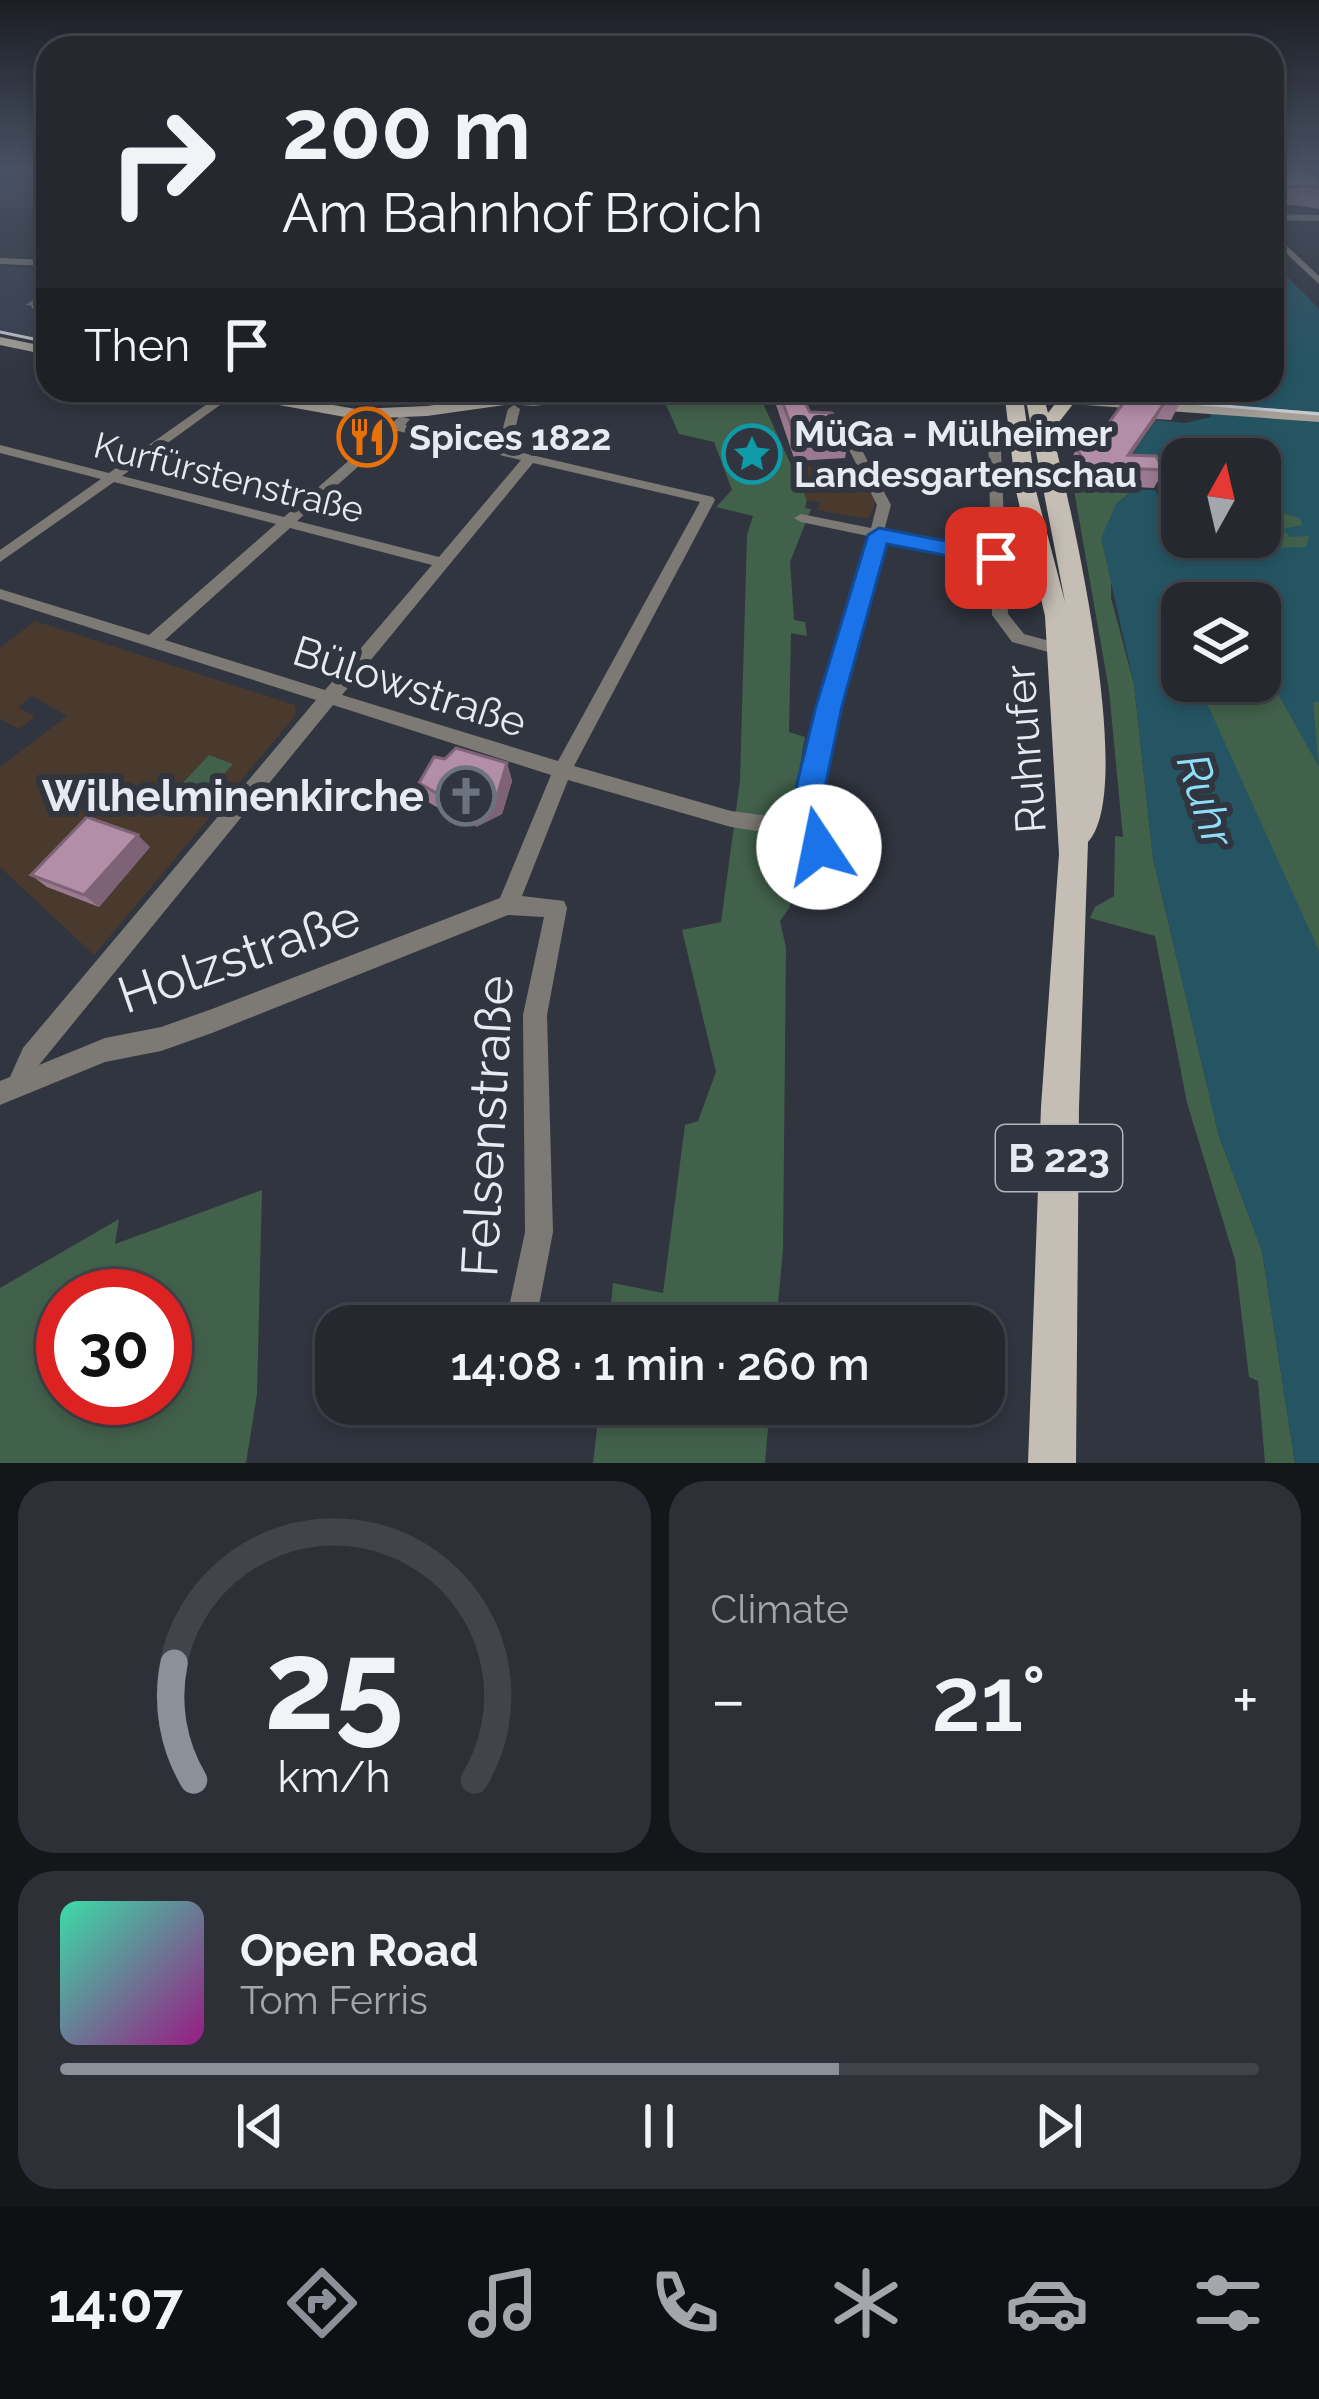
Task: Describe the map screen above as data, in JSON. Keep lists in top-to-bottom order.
{
  "streets": {
    "main road": ["Ruhrufer", "B 223"],
    "street": [
      "Kurfürstenstraße",
      "Bülowstraße",
      "Holzstraße",
      "Felsenstraße"
    ]
  },
  "crossings": [
    ["Holzstraße", "Felsenstraße"]
  ],
  "water": ["Ruhr"],
  "places": {
    "restaurant": ["Spices 1822"],
    "place": ["MüGa - Mülheimer Landesgartenschau"],
    "church": ["Wilhelminenkirche"]
  },
  "north": "top",
  "page": {
    "turn": ["200 m", "Am Bahnhof Broich"],
    "then": "Then",
    "limit": "30",
    "trip": "14:08 · 1 min · 260 m",
    "tile": "Climate",
    "heat": ["−", "21°", "+"],
    "song": ["Open Road", "Tom Ferris"],
    "tabs": "14:07",
    "gauge": ["25", "km/h"]
  }
}
